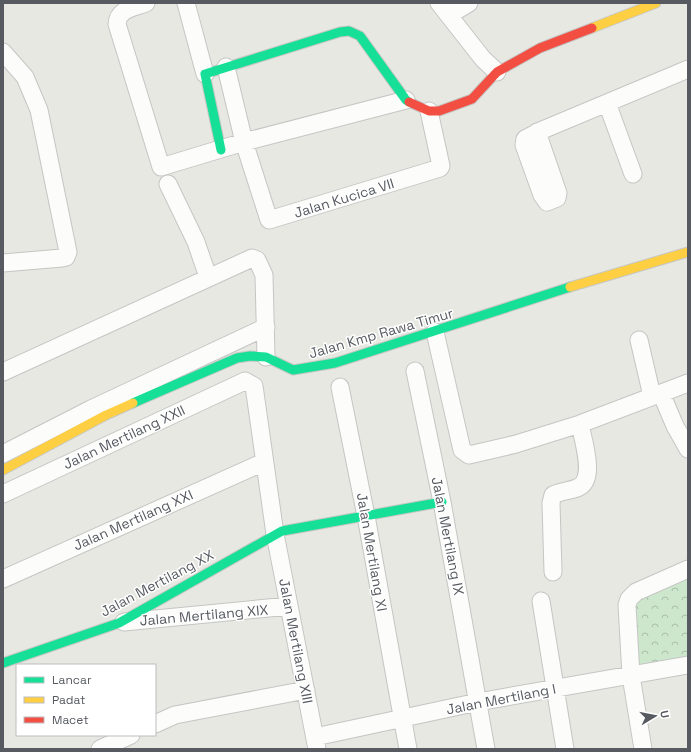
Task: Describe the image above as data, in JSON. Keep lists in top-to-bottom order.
{
  "streets": {
    "street": [
      "Jalan Kucica VII",
      "Jalan Kmp Rawa Timur",
      "Jalan Mertilang XXII",
      "Jalan Mertilang XXI",
      "Jalan Mertilang IX",
      "Jalan Mertilang XI",
      "Jalan Mertilang XX",
      "Jalan Mertilang XIX",
      "Jalan Mertilang XIII",
      "Jalan Mertilang I"
    ]
  },
  "crossings": [
    ["Jalan Mertilang XXII", "Jalan Mertilang XIII"],
    ["Jalan Mertilang XXI", "Jalan Mertilang XIII"],
    ["Jalan Mertilang IX", "Jalan Mertilang I"],
    ["Jalan Mertilang XI", "Jalan Mertilang I"],
    ["Jalan Mertilang XX", "Jalan Mertilang XIX"],
    ["Jalan Mertilang XX", "Jalan Mertilang XIII"],
    ["Jalan Mertilang XIX", "Jalan Mertilang XIII"],
    ["Jalan Mertilang XIII", "Jalan Mertilang I"]
  ],
  "legend": ["Lancar", "Padat", "Macet"],
  "north": "right"
}
